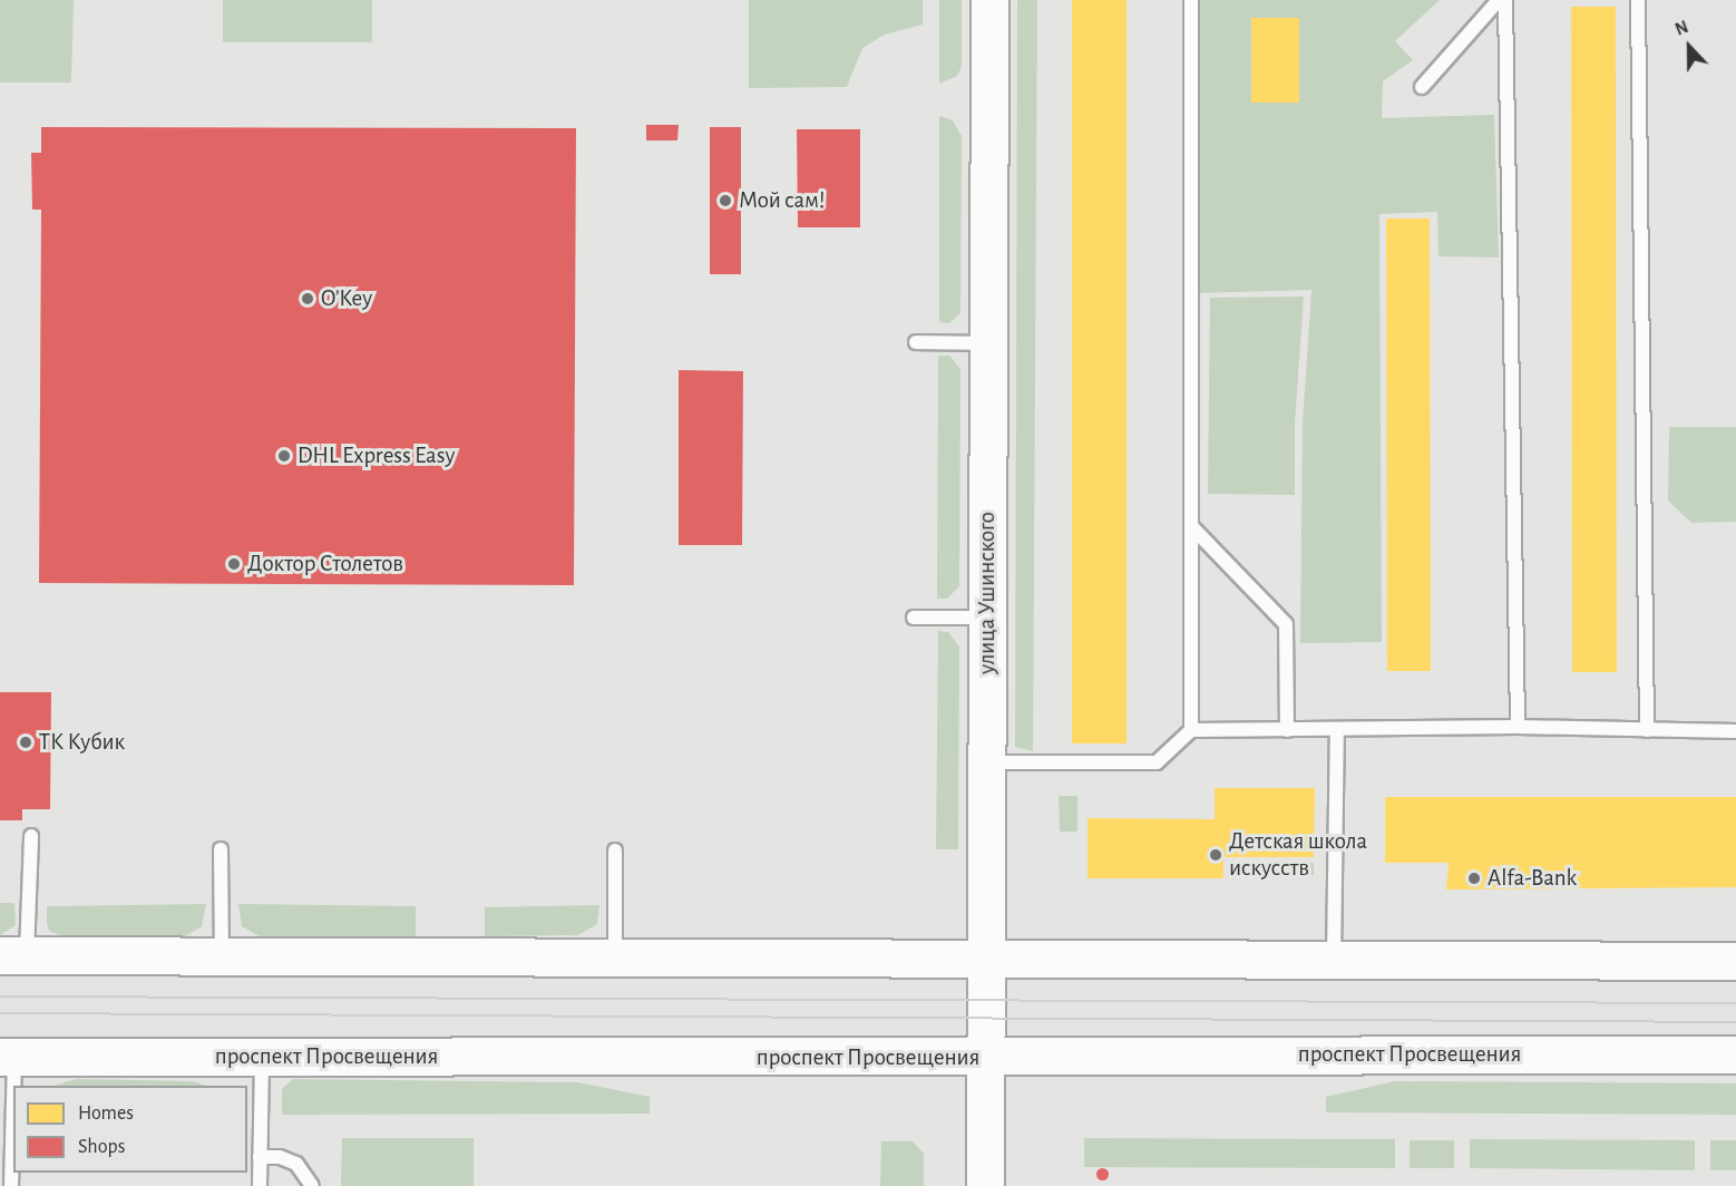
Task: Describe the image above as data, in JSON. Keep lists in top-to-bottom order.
{
  "streets": {
    "main road": ["улица Ушинского", "проспект Просвещения"]
  },
  "crossings": [
    ["улица Ушинского", "проспект Просвещения"]
  ],
  "places": [
    "Мой сам!",
    "O’Key",
    "DHL Express Easy",
    "Доктор Столетов",
    "ТК Кубик",
    "Детская школа искусств",
    "Alfa-Bank"
  ],
  "legend": ["Homes", "Shops"],
  "north": "top"
}
